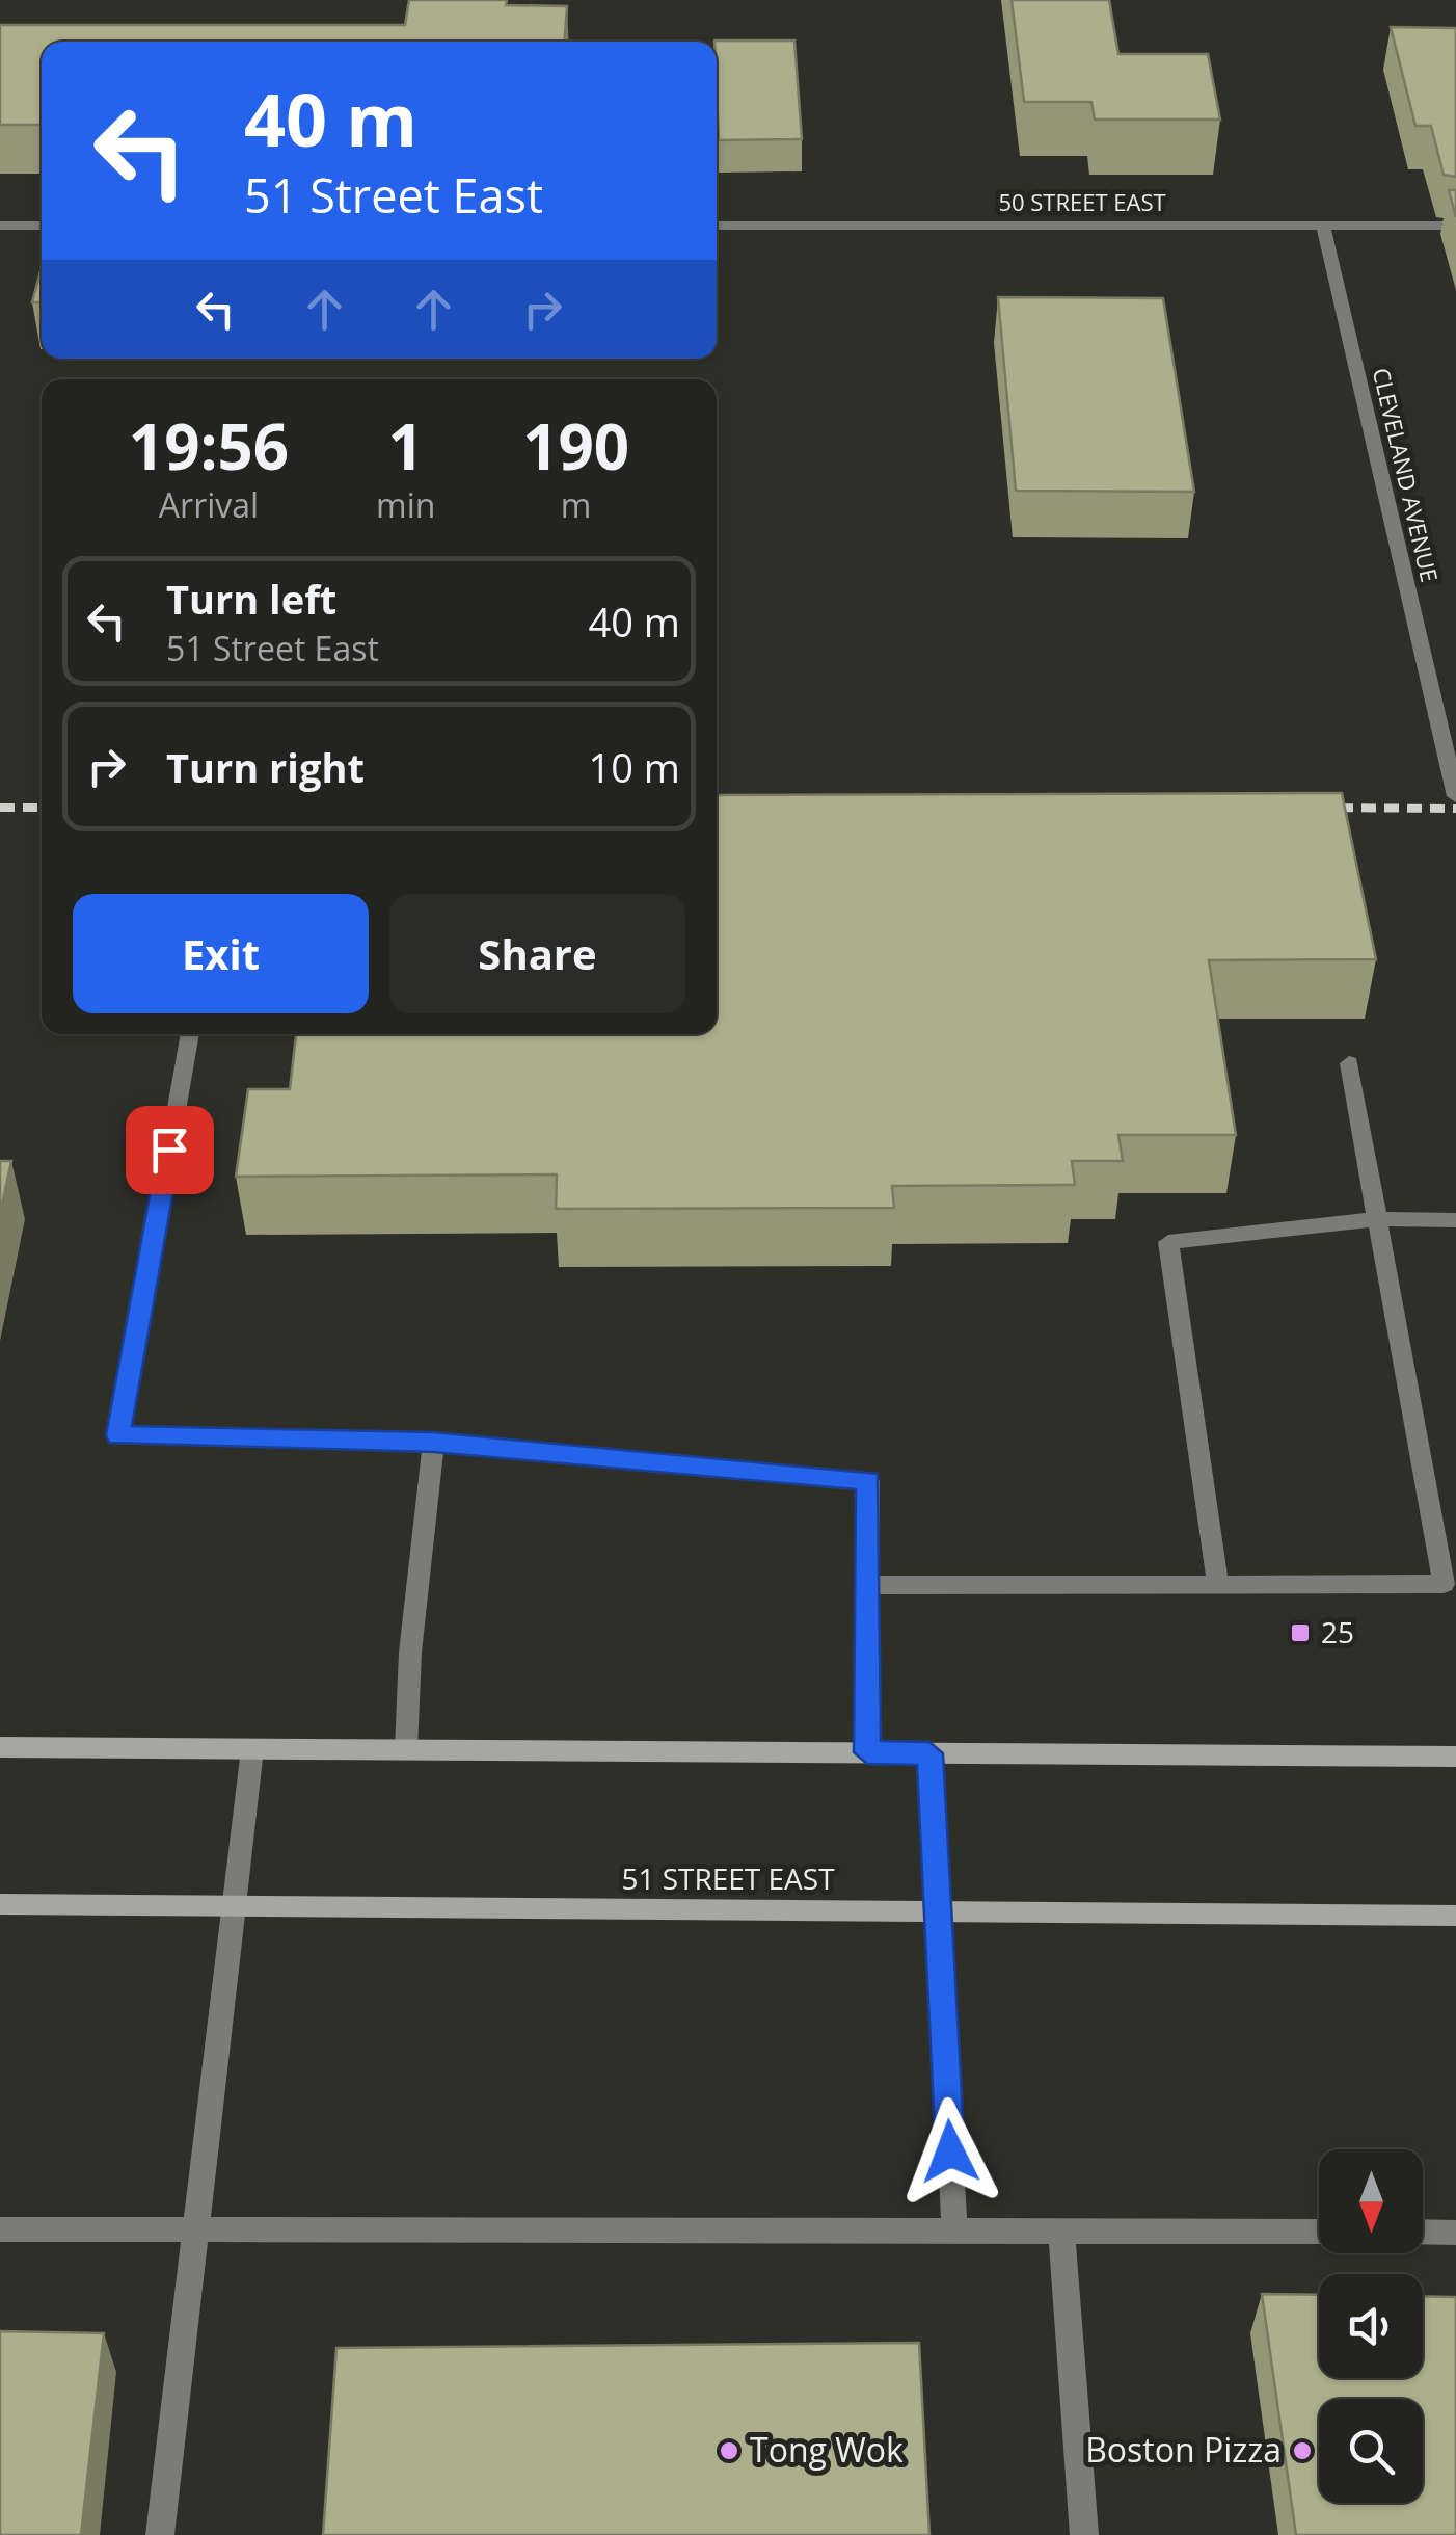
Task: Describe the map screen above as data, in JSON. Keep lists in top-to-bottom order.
{
  "streets": {
    "main road": ["51 STREET EAST"],
    "street": ["50 STREET EAST", "CLEVELAND AVENUE"]
  },
  "crossings": [
    ["50 STREET EAST", "CLEVELAND AVENUE"]
  ],
  "places": {
    "transit": ["25"],
    "other": ["Tong Wok", "Boston Pizza"]
  },
  "north": "bottom",
  "page": {
    "turn": ["40 m", "51 Street East"],
    "eta": [
      "19:56",
      "Arrival",
      "1",
      "min",
      "190",
      "m"
    ],
    "list": [
      {
        "name": "Turn left",
        "note": "51 Street East",
        "value": "40 m"
      },
      {
        "name": "Turn right",
        "value": "10 m"
      }
    ],
    "buttons": ["Exit", "Share"]
  }
}
